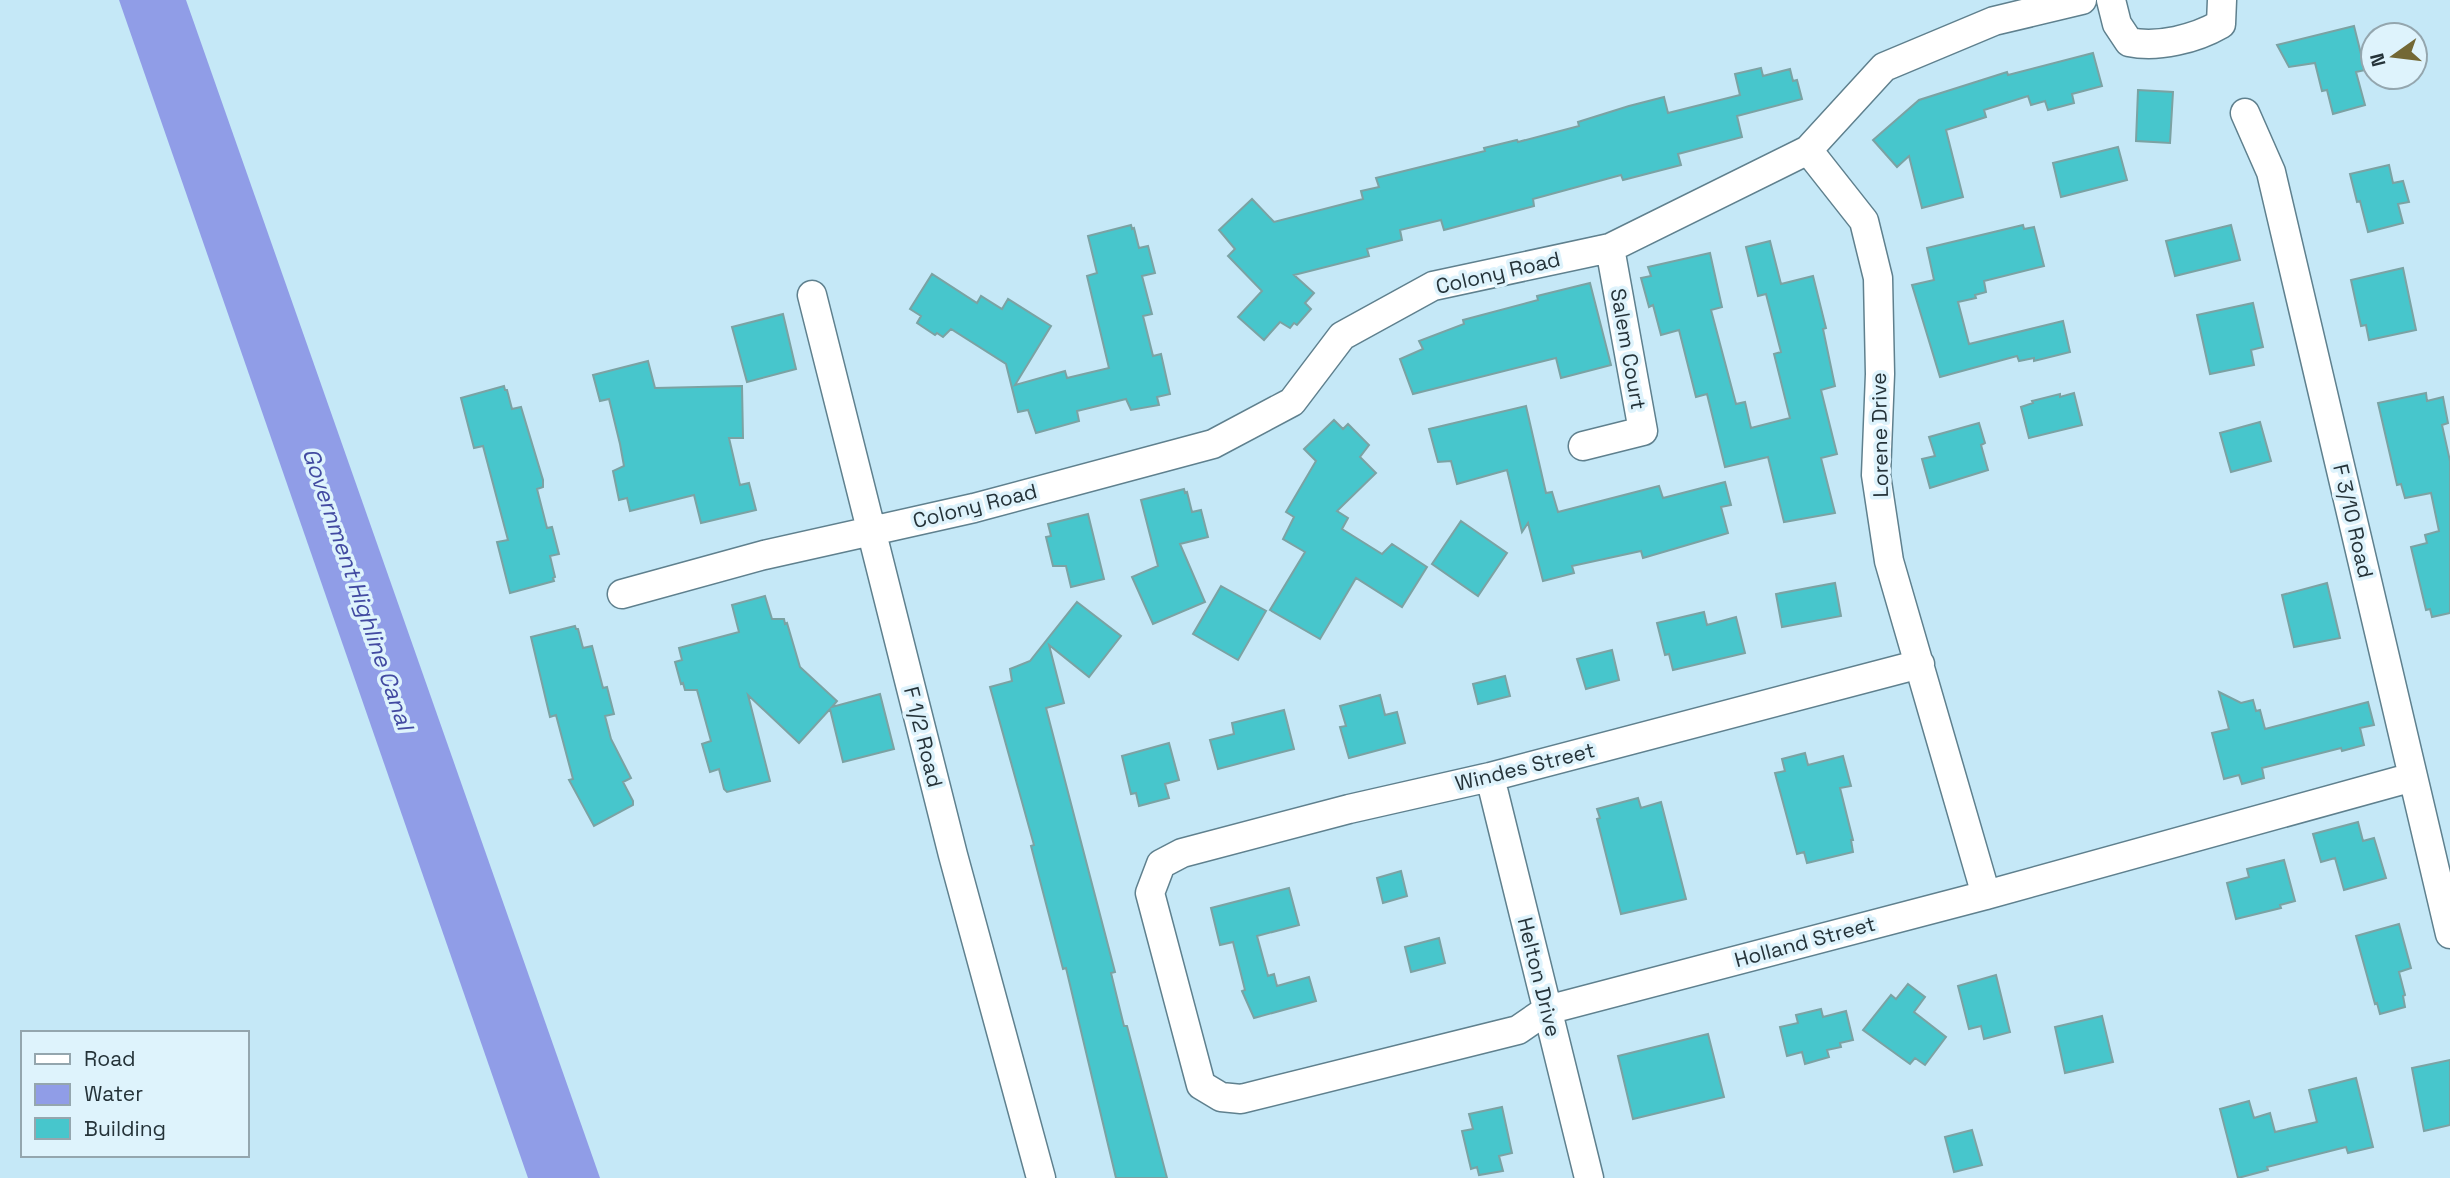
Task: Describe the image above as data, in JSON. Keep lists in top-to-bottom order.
{
  "streets": {
    "street": [
      "Colony Road",
      "Salem Court",
      "Lorene Drive",
      "F 3/10 Road",
      "F 1/2 Road",
      "Windes Street",
      "Holland Street",
      "Helton Drive"
    ]
  },
  "crossings": [
    ["Colony Road", "Salem Court"],
    ["Colony Road", "Lorene Drive"],
    ["Colony Road", "F 1/2 Road"],
    ["Lorene Drive", "Windes Street"],
    ["Lorene Drive", "Holland Street"],
    ["F 3/10 Road", "Holland Street"],
    ["Windes Street", "Holland Street"],
    ["Windes Street", "Helton Drive"],
    ["Holland Street", "Helton Drive"]
  ],
  "water": ["Government Highline Canal"],
  "legend": ["Road", "Water", "Building"],
  "north": "left"
}
